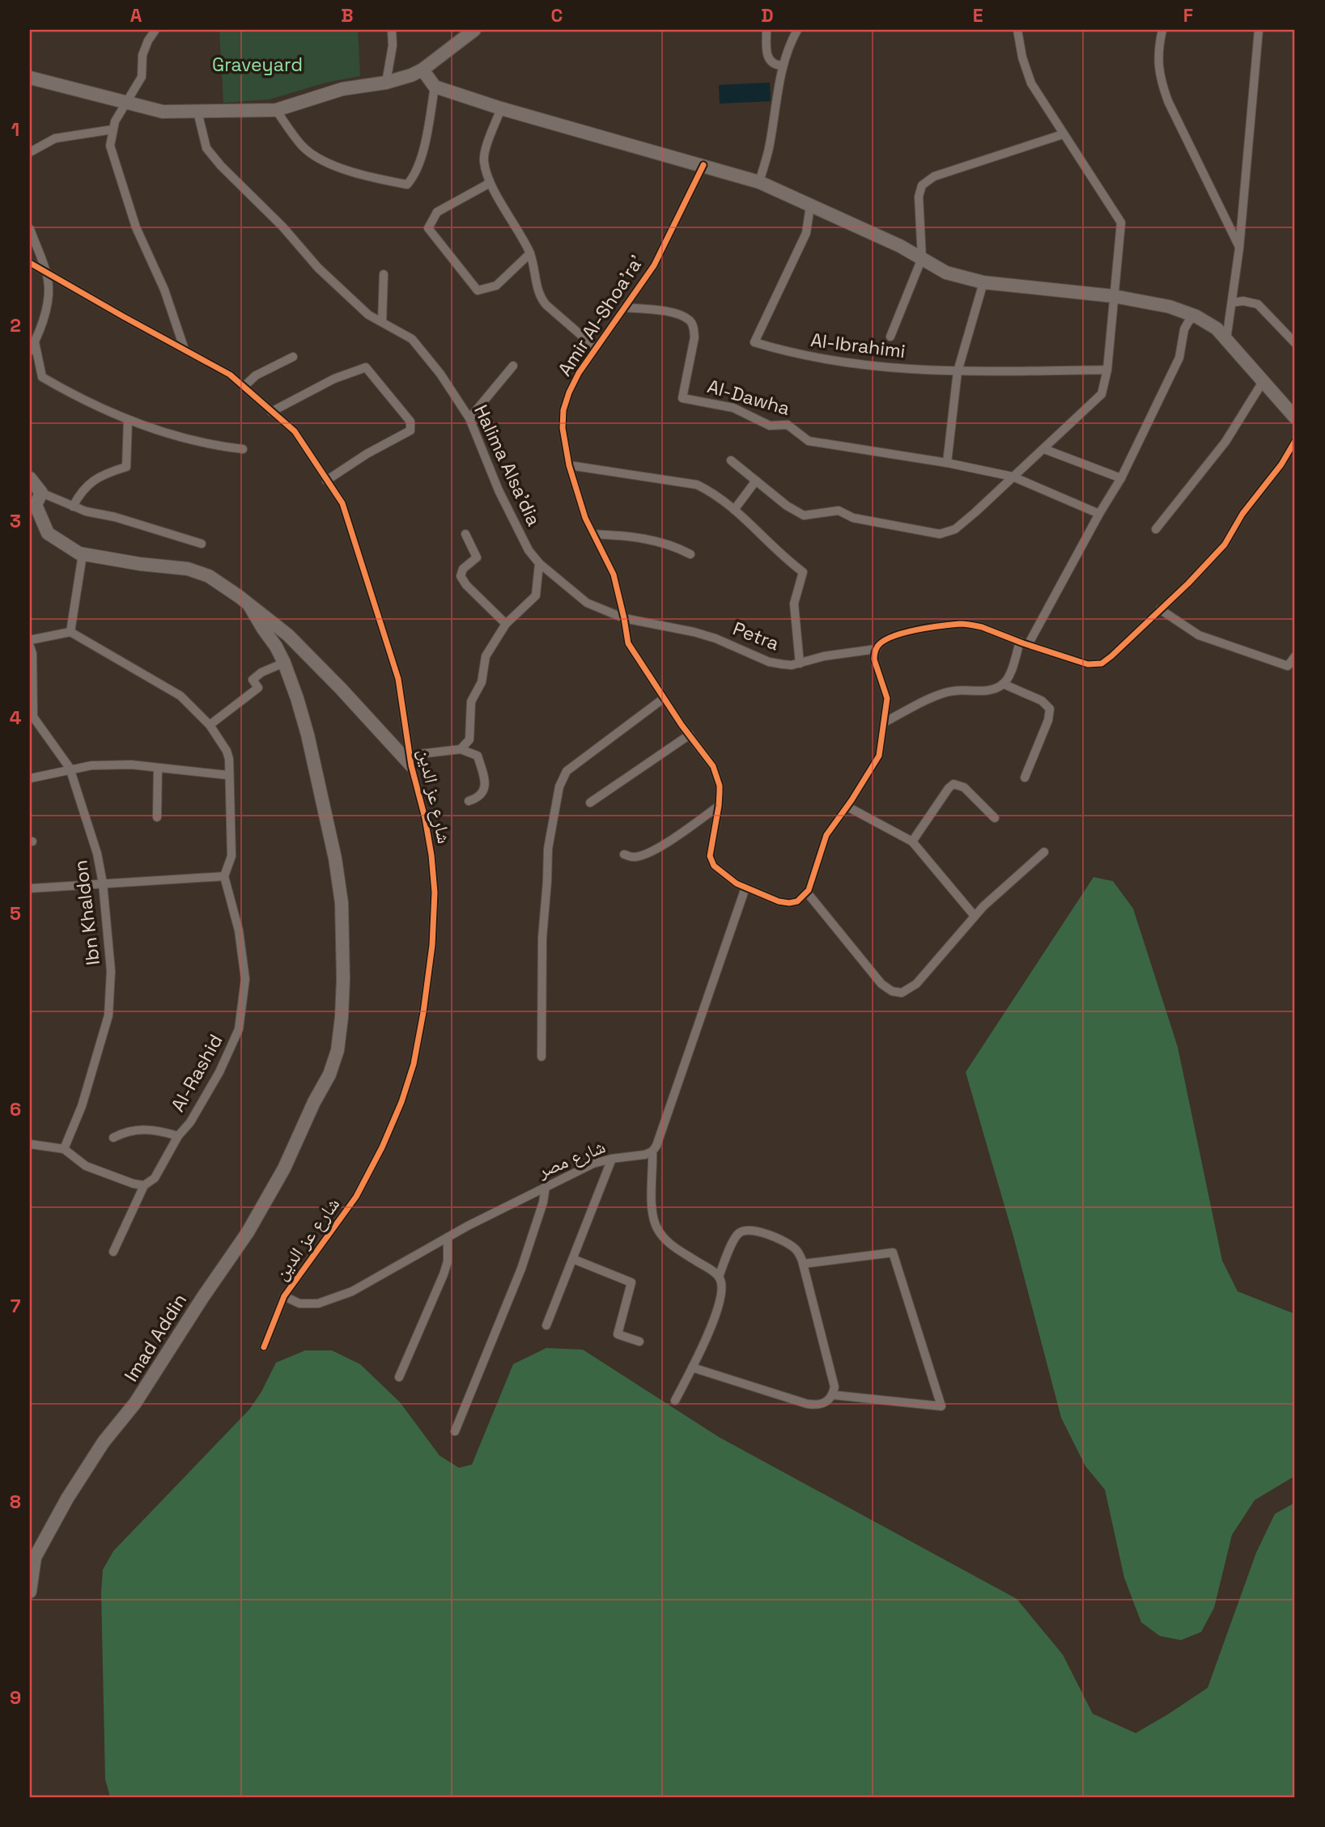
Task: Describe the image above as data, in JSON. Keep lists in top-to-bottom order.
{
  "streets": {
    "street": [
      "Amir Al-Shoa'ra'",
      "Al-Ibrahimi",
      "Al-Dawha",
      "Halima Alsa'dia",
      "Petra",
      "شارع عز الدين",
      "Ibn Khaldon",
      "Al-Rashid",
      "شارع مصر",
      "Imad Addin"
    ]
  },
  "crossings": [
    ["Amir Al-Shoa'ra'", "Al-Dawha"],
    ["Amir Al-Shoa'ra'", "Halima Alsa'dia"],
    ["Amir Al-Shoa'ra'", "Petra"],
    ["Halima Alsa'dia", "Petra"],
    ["شارع عز الدين", "شارع مصر"]
  ],
  "parks": ["Graveyard"],
  "grid": {
    "columns": [
      "A",
      "B",
      "C",
      "D",
      "E",
      "F"
    ],
    "rows": [
      "1",
      "2",
      "3",
      "4",
      "5",
      "6",
      "7",
      "8",
      "9"
    ]
  }
}
